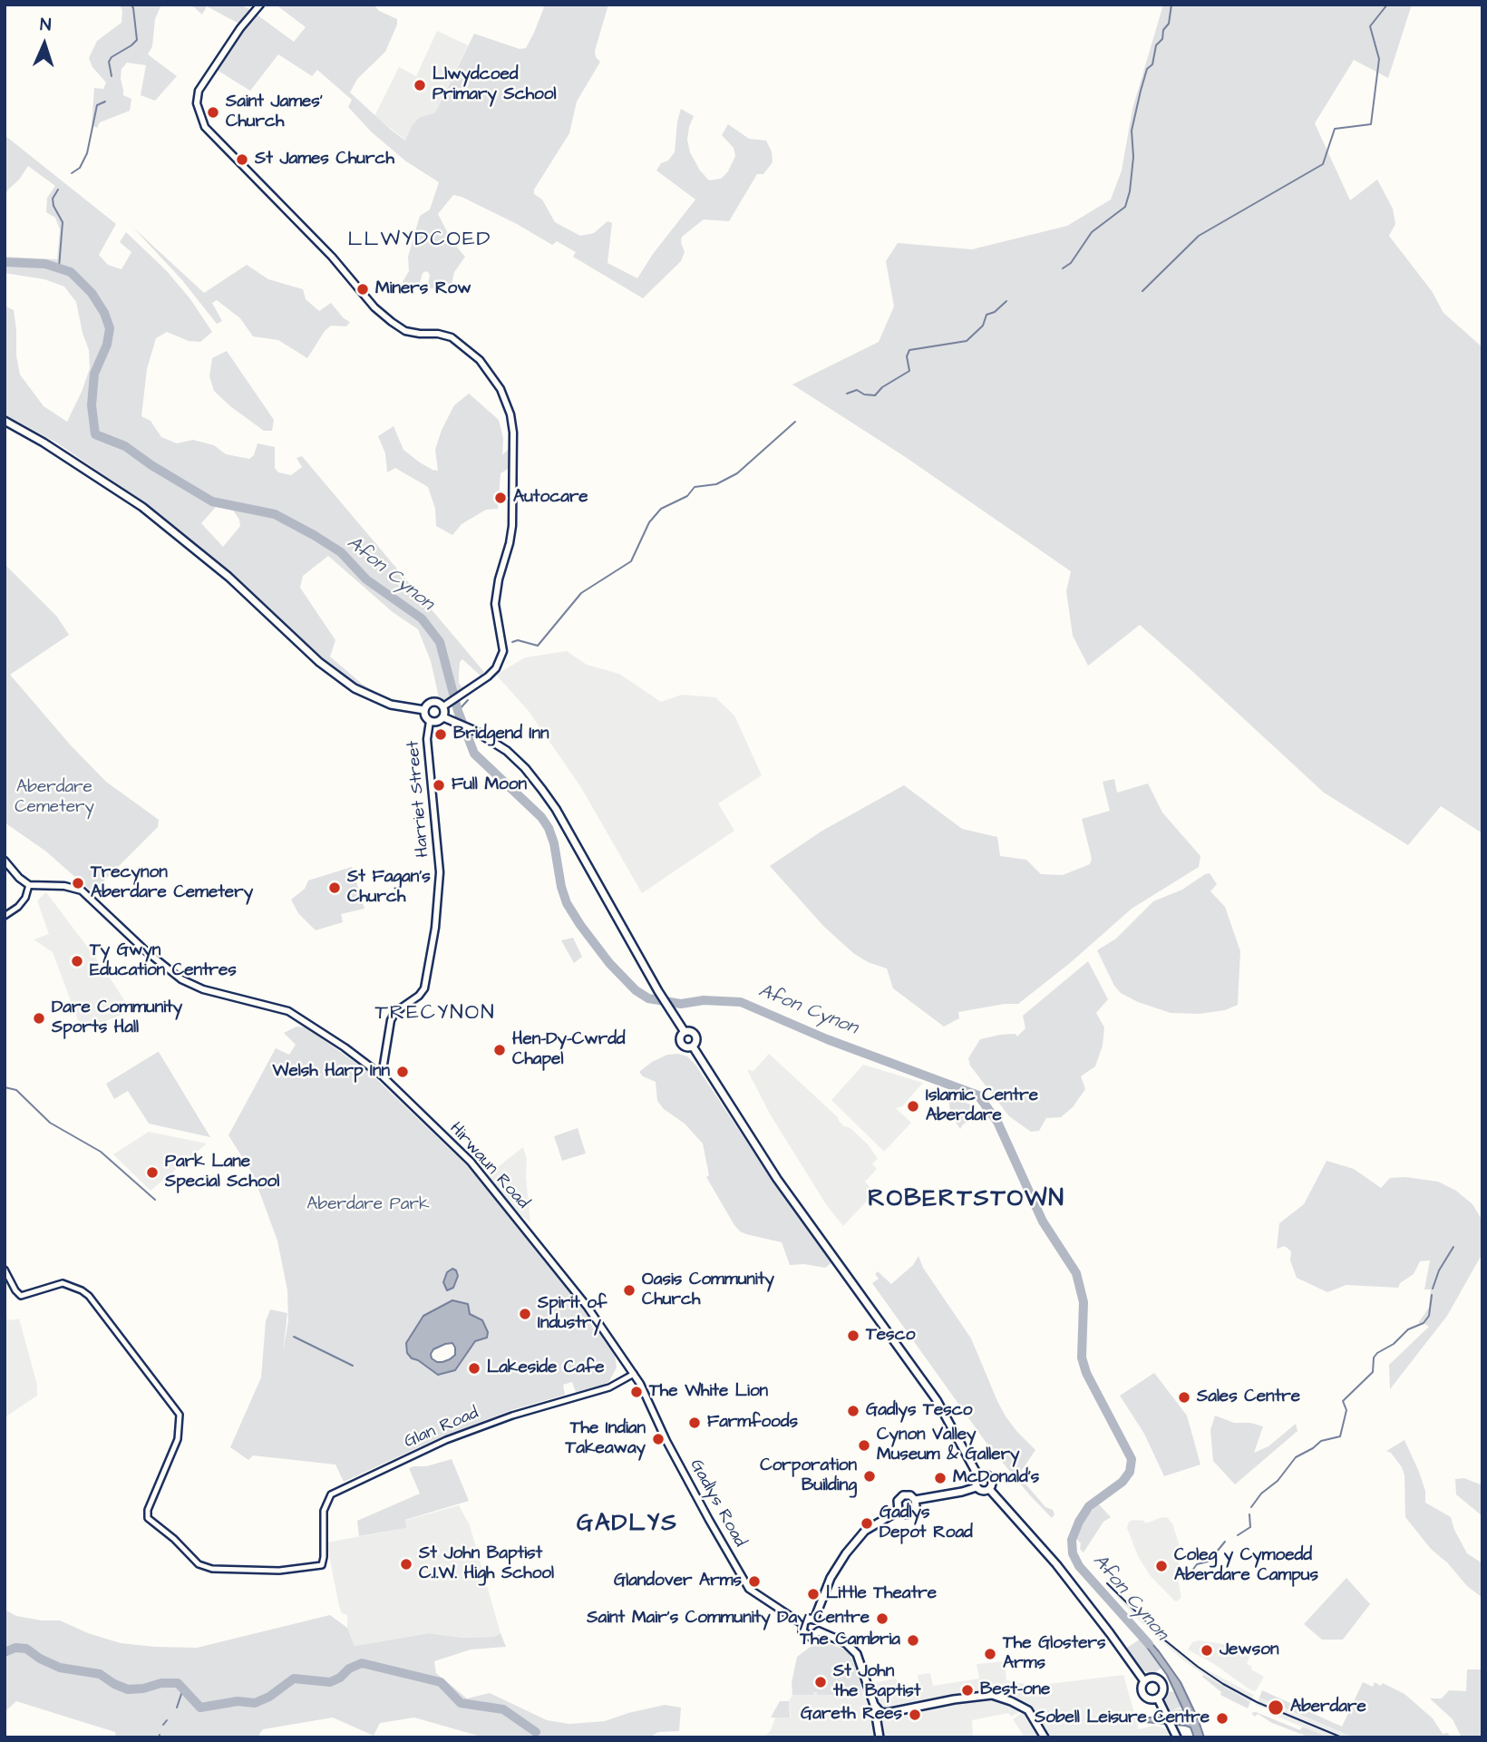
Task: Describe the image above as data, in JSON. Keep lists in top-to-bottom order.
{
  "streets": {
    "main road": ["Harriet Street", "Hirwaun Road", "Gadlys Road"],
    "street": ["Glan Road"]
  },
  "crossings": [
    ["Harriet Street", "Hirwaun Road"],
    ["Hirwaun Road", "Glan Road"],
    ["Hirwaun Road", "Gadlys Road"],
    ["Glan Road", "Gadlys Road"]
  ],
  "districts": [
    "LLWYDCOED",
    "TRECYNON",
    "ROBERTSTOWN",
    "GADLYS"
  ],
  "water": ["Afon Cynon"],
  "parks": ["Aberdare Cemetery", "Aberdare Park"],
  "places": [
    "Llwydcoed Primary School",
    "Saint James' Church",
    "St James Church",
    "Miners Row",
    "Autocare",
    "Bridgend Inn",
    "Full Moon",
    "Trecynon Aberdare Cemetery",
    "St Fagan's Church",
    "Ty Gwyn Education Centres",
    "Dare Community Sports Hall",
    "Hen-Dy-Cwrdd Chapel",
    "Welsh Harp Inn",
    "Islamic Centre Aberdare",
    "Park Lane Special School",
    "Oasis Community Church",
    "Spirit of Industry",
    "Tesco",
    "Lakeside Cafe",
    "The White Lion",
    "Sales Centre",
    "Gadlys Tesco",
    "Farmfoods",
    "The Indian Takeaway",
    "Cynon Valley Museum & Gallery",
    "Corporation Building",
    "McDonald's",
    "Gadlys Depot Road",
    "St John Baptist C.I.W. High School",
    "Coleg y Cymoedd Aberdare Campus",
    "Glandover Arms",
    "Little Theatre",
    "Saint Mair's Community Day Centre",
    "The Cambria",
    "Jewson",
    "The Glosters Arms",
    "St John the Baptist",
    "Best-one",
    "Aberdare",
    "Gareth Rees",
    "Sobell Leisure Centre"
  ],
  "north": "top"
}
